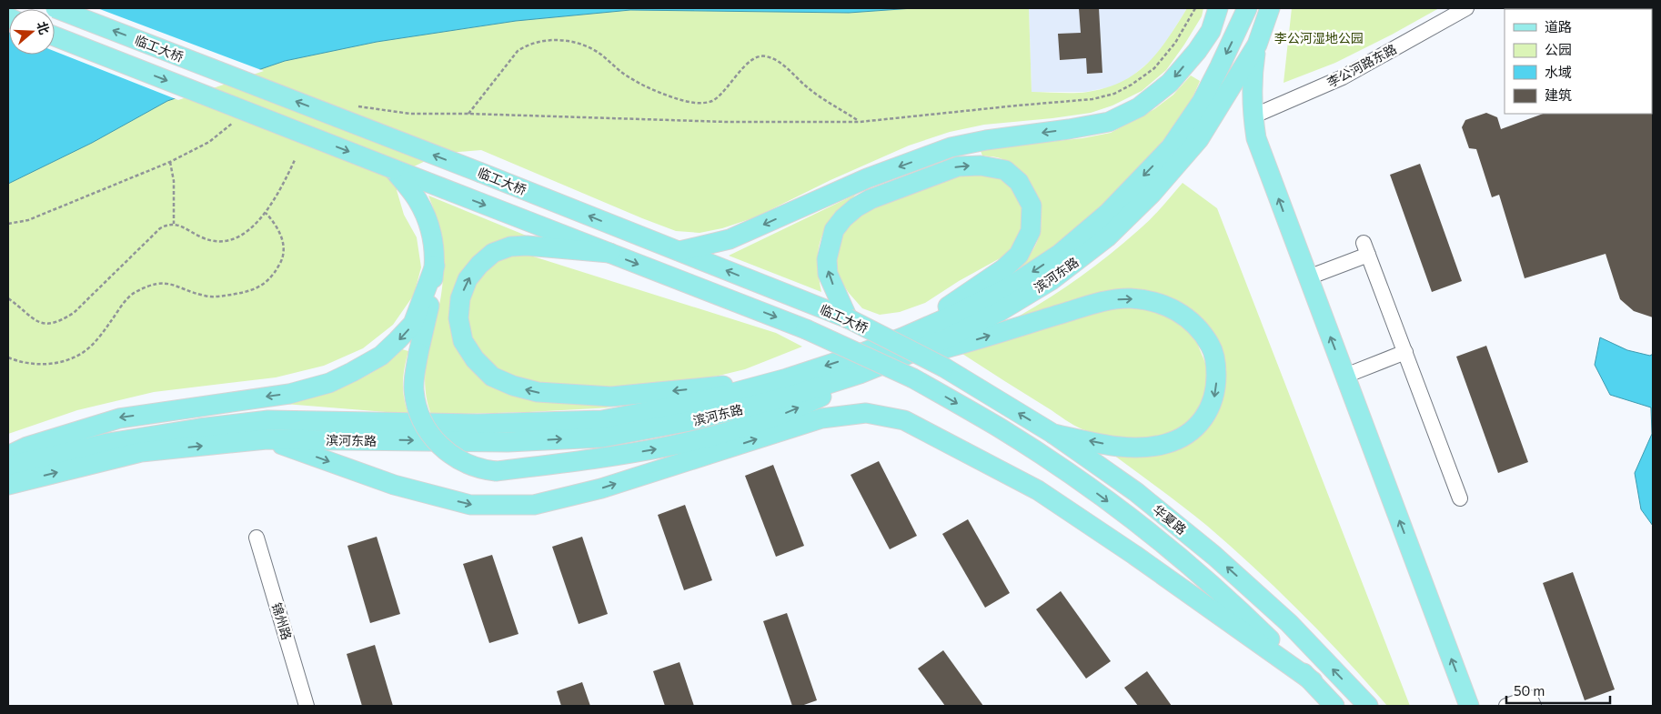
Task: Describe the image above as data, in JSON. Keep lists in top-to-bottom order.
{
  "streets": {
    "main road": ["临工大桥", "滨河东路", "华夏路"],
    "street": ["李公河路东路", "锦州路"]
  },
  "crossings": [
    ["临工大桥", "华夏路"]
  ],
  "parks": ["李公河湿地公园"],
  "legend": [
    "道路",
    "公园",
    "水域",
    "建筑"
  ],
  "scale_bar": "50 m",
  "north": "right"
}
